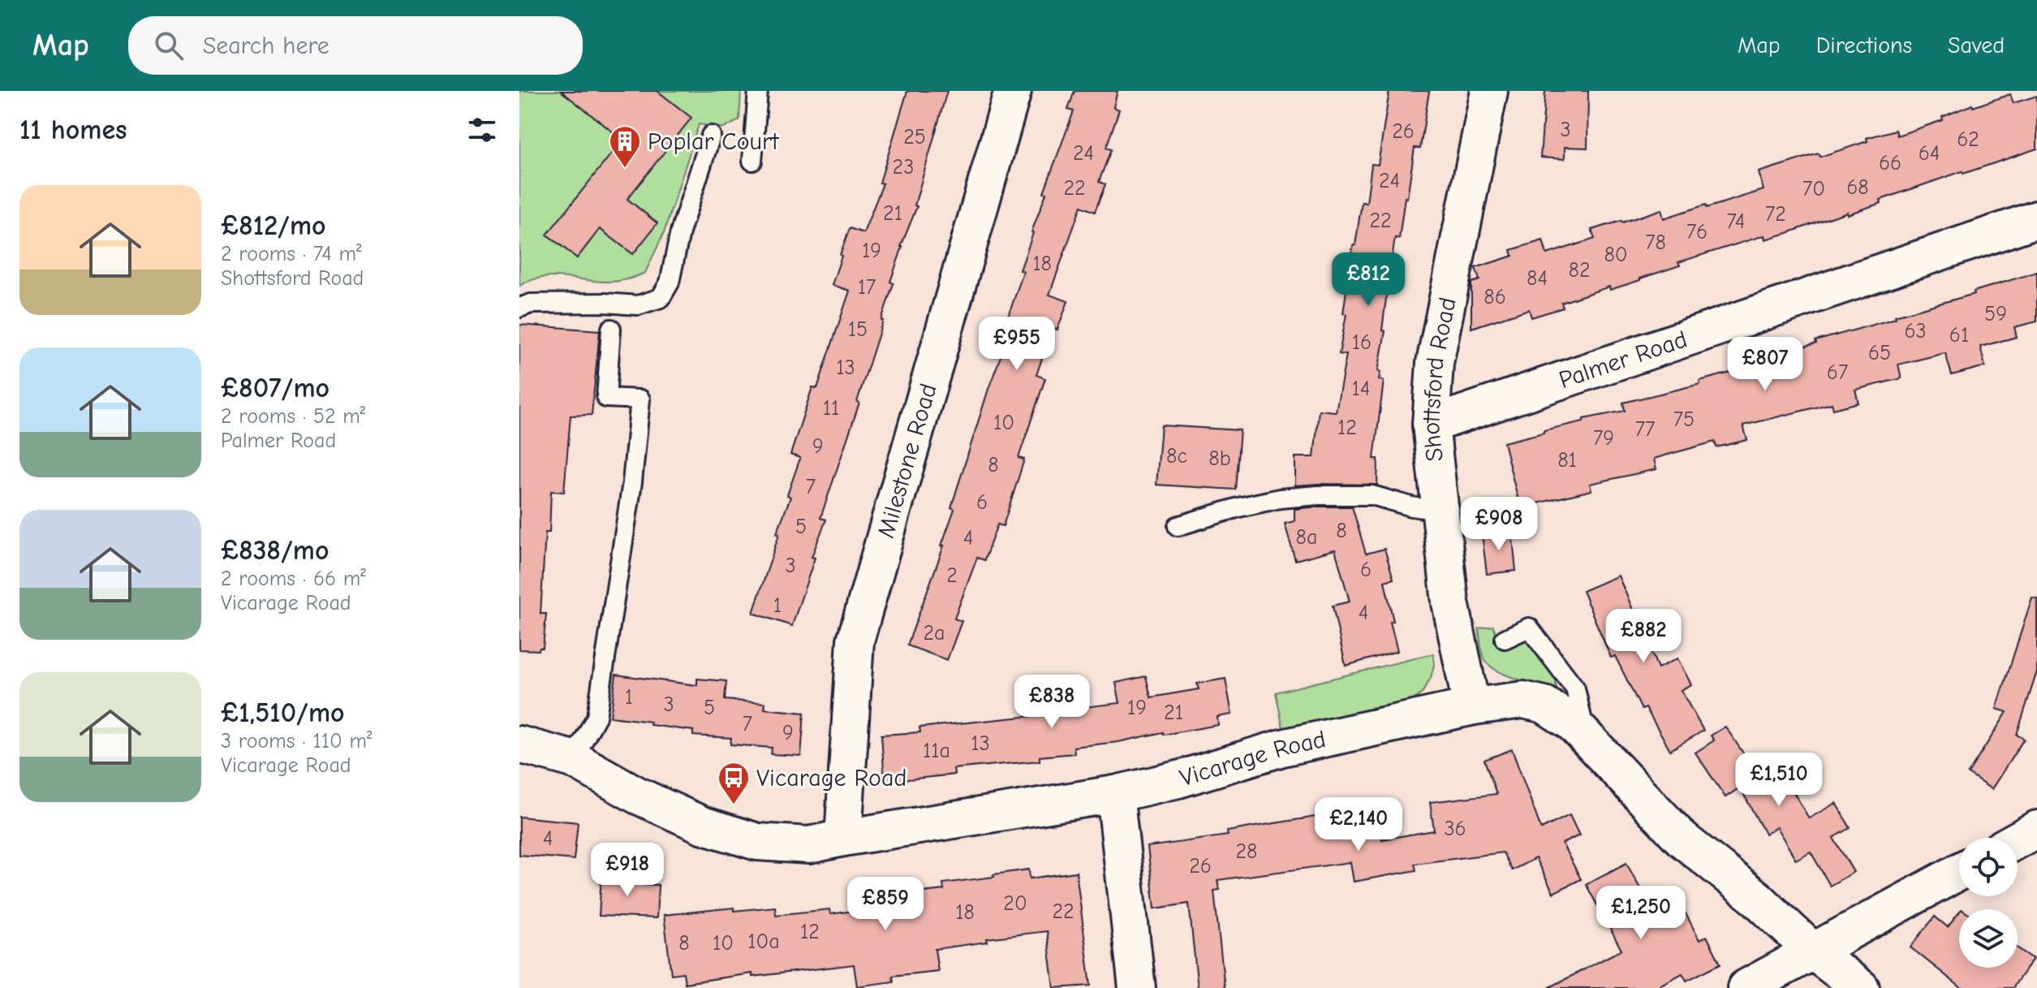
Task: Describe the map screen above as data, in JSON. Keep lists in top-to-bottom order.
{
  "streets": {
    "street": [
      "Palmer Road",
      "Shottsford Road",
      "Milestone Road",
      "Vicarage Road"
    ]
  },
  "crossings": [
    ["Palmer Road", "Shottsford Road"],
    ["Shottsford Road", "Vicarage Road"],
    ["Milestone Road", "Vicarage Road"]
  ],
  "places": {
    "building": ["Poplar Court"],
    "bus stop": ["Vicarage Road"]
  },
  "house_numbers": [
    "3",
    "26",
    "25",
    "62",
    "24",
    "64",
    "66",
    "23",
    "24",
    "68",
    "22",
    "70",
    "21",
    "72",
    "22",
    "74",
    "76",
    "78",
    "19",
    "80",
    "18",
    "82",
    "84",
    "17",
    "86",
    "59",
    "15",
    "63",
    "61",
    "16",
    "65",
    "13",
    "67",
    "14",
    "11",
    "75",
    "10",
    "12",
    "77",
    "79",
    "9",
    "8c",
    "8b",
    "81",
    "8",
    "7",
    "6",
    "5",
    "8",
    "8a",
    "4",
    "3",
    "6",
    "2",
    "1",
    "4",
    "2a",
    "1",
    "3",
    "5",
    "19",
    "21",
    "7",
    "9",
    "13",
    "11a",
    "36",
    "4",
    "28",
    "26",
    "20",
    "22",
    "18",
    "12",
    "10a",
    "8",
    "10"
  ],
  "page": {
    "header": "Map",
    "search": "Search here",
    "nav": ["Map", "Directions", "Saved"],
    "heading": "11 homes",
    "list": [
      {
        "name": "£812/mo",
        "note": "2 rooms · 74 m² · Shottsford Road"
      },
      {
        "name": "£807/mo",
        "note": "2 rooms · 52 m² · Palmer Road"
      },
      {
        "name": "£838/mo",
        "note": "2 rooms · 66 m² · Vicarage Road"
      },
      {
        "name": "£1,510/mo",
        "note": "3 rooms · 110 m² · Vicarage Road"
      }
    ],
    "price": [
      "£812",
      "£955",
      "£807",
      "£908",
      "£882",
      "£838",
      "£1,510",
      "£2,140",
      "£918",
      "£859",
      "£1,250"
    ]
  }
}
